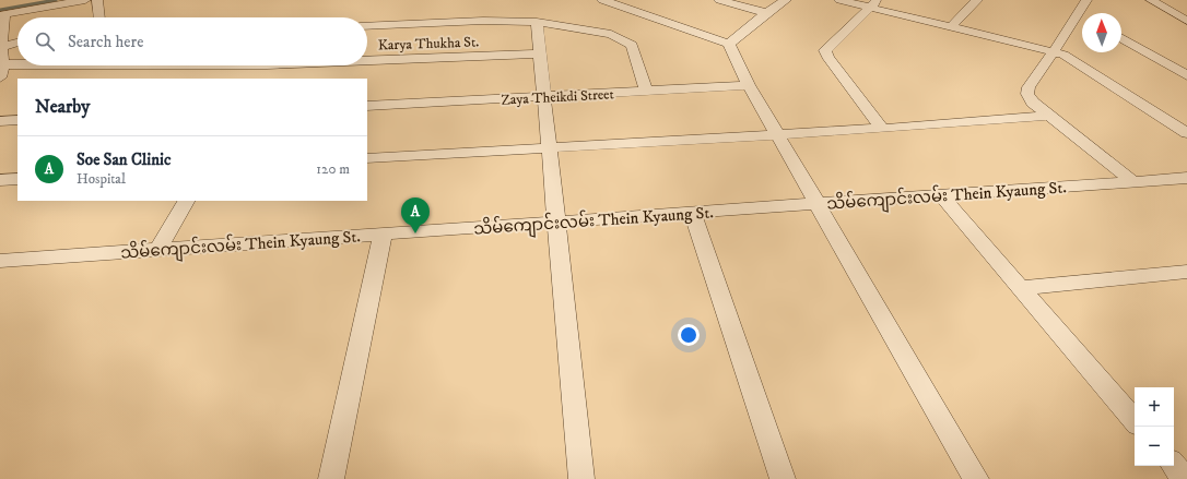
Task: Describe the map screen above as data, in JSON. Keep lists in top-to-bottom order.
{
  "streets": {
    "street": ["Karya Thukha St.", "Zaya Theikdi Street", "သိမ်ကျောင်းလမ်း Thein Kyaung St."]
  },
  "north": "top",
  "page": {
    "search": "Search here",
    "heading": "Nearby",
    "list": [
      {
        "mark": "A",
        "name": "Soe San Clinic",
        "note": "Hospital",
        "value": "120 m"
      }
    ],
    "pins": "A",
    "map_buttons": ["+", "−"]
  }
}
